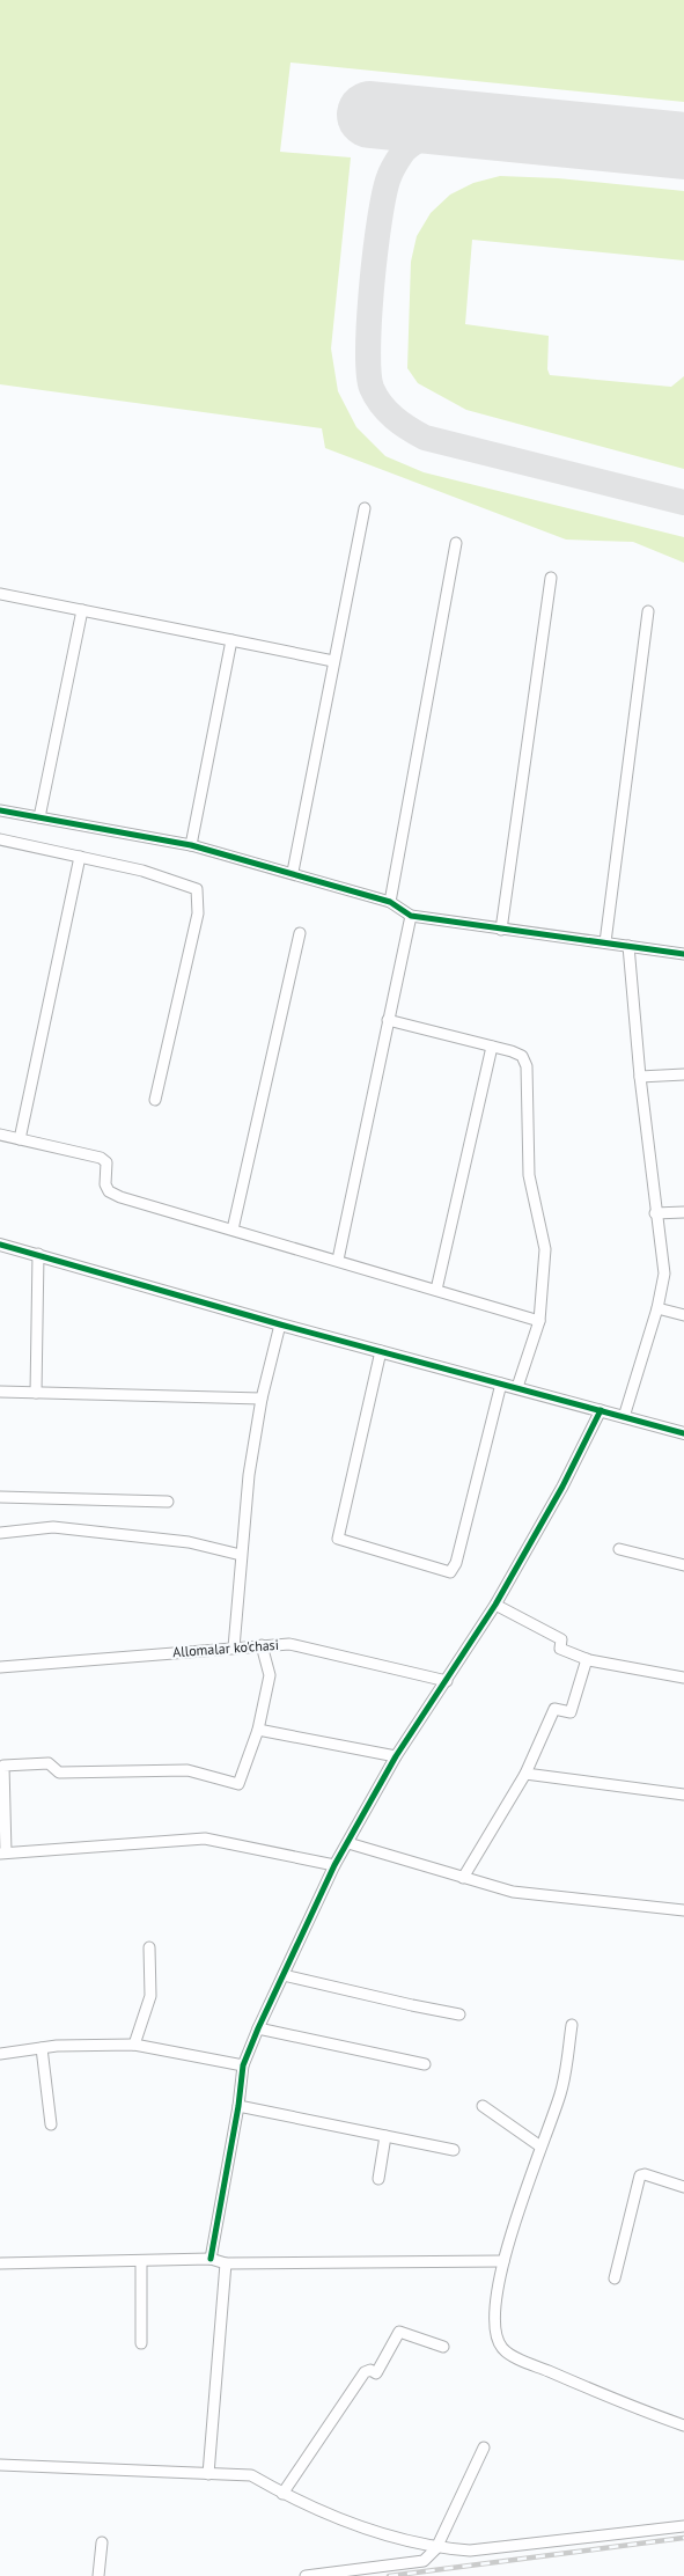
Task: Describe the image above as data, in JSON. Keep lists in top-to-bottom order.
{
  "streets": {
    "street": ["Allomalar ko'chasi"]
  }
}
